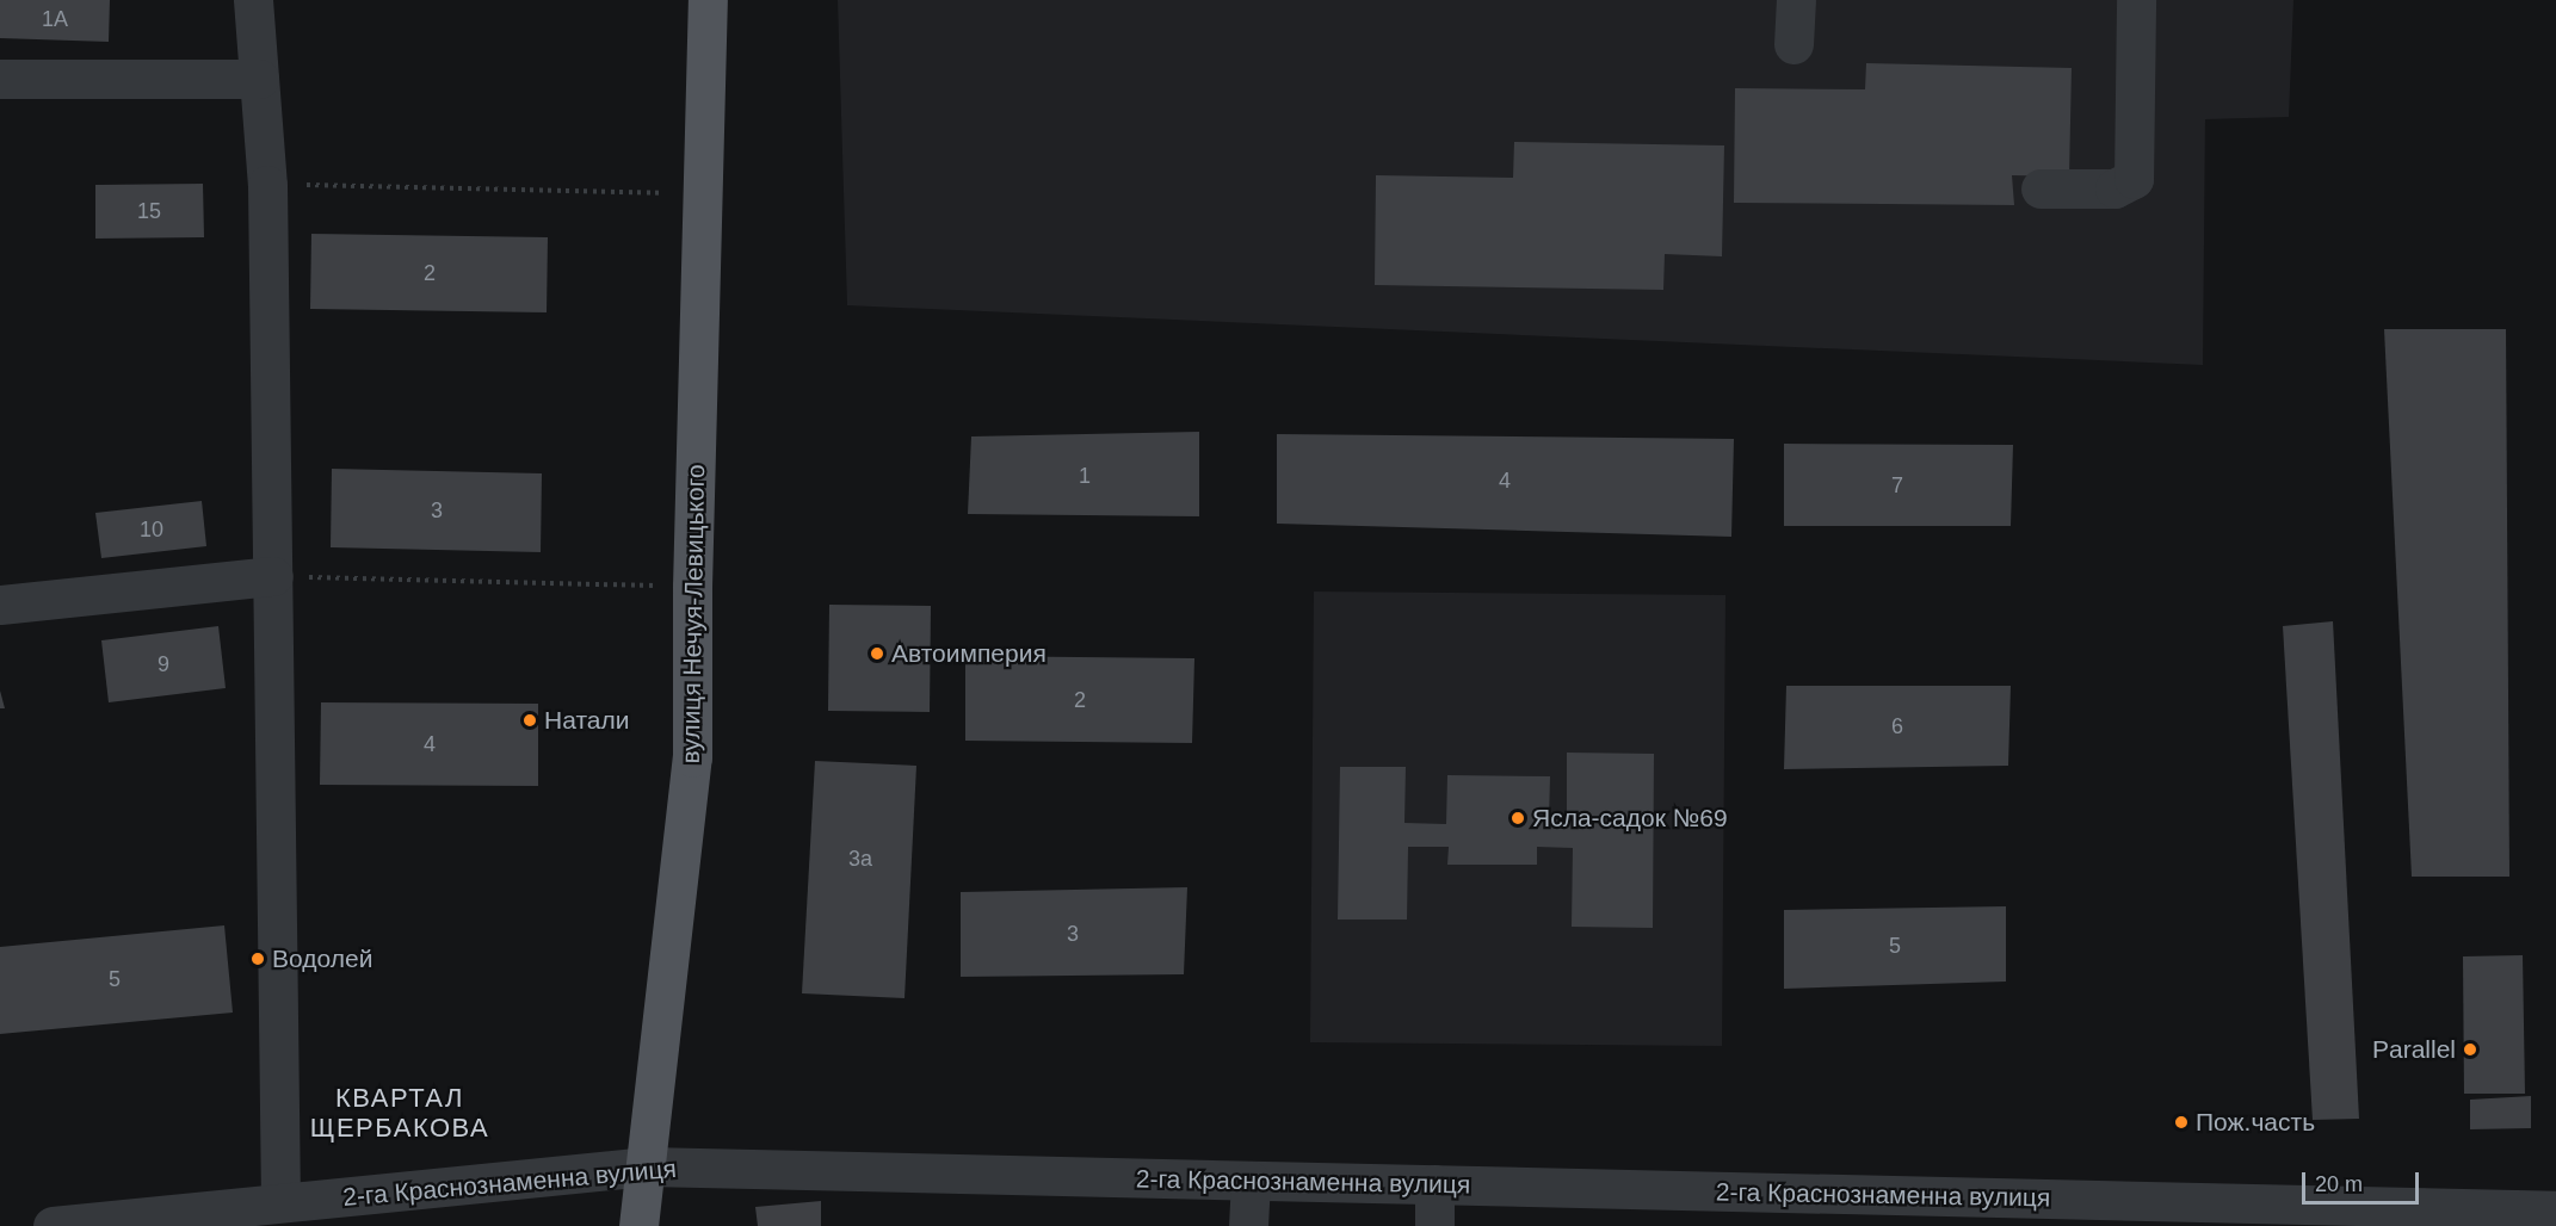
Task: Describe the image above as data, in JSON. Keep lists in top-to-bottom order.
{
  "streets": {
    "main road": ["вулиця Нечуя-Левицького"],
    "street": ["2-га Краснознаменна вулиця"]
  },
  "crossings": [
    ["вулиця Нечуя-Левицького", "2-га Краснознаменна вулиця"]
  ],
  "districts": ["КВАРТАЛ ЩЕРБАКОВА"],
  "places": [
    "Автоимперия",
    "Натали",
    "Ясла-садок №69",
    "Водолей",
    "Parallel",
    "Пож.часть"
  ],
  "house_numbers": [
    "1А",
    "15",
    "2",
    "1",
    "4",
    "7",
    "3",
    "10",
    "9",
    "2",
    "6",
    "4",
    "3а",
    "3",
    "5",
    "5"
  ],
  "scale_bar": "20 m"
}
